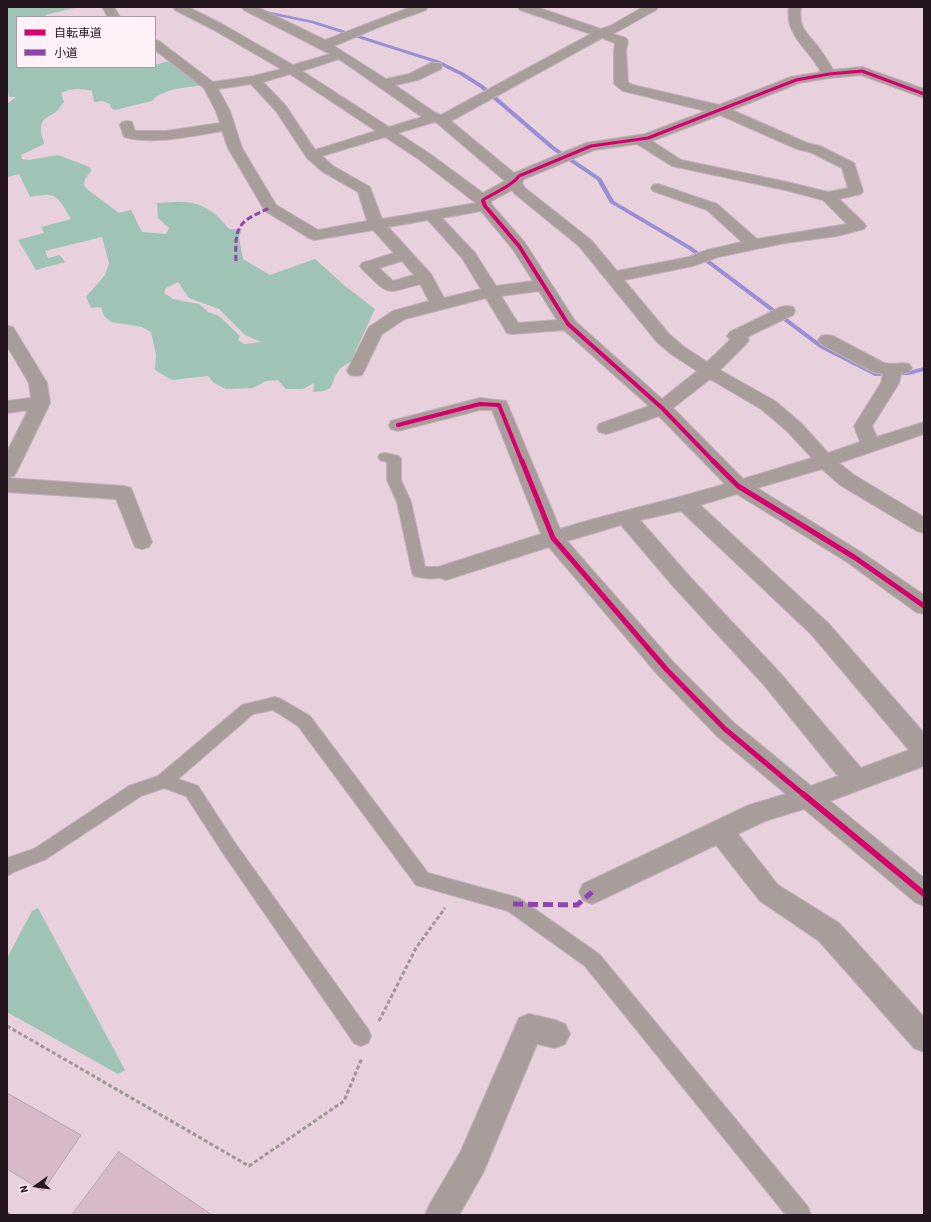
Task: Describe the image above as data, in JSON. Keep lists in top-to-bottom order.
{
  "legend": ["自転車道", "小道"],
  "north": "left"
}
